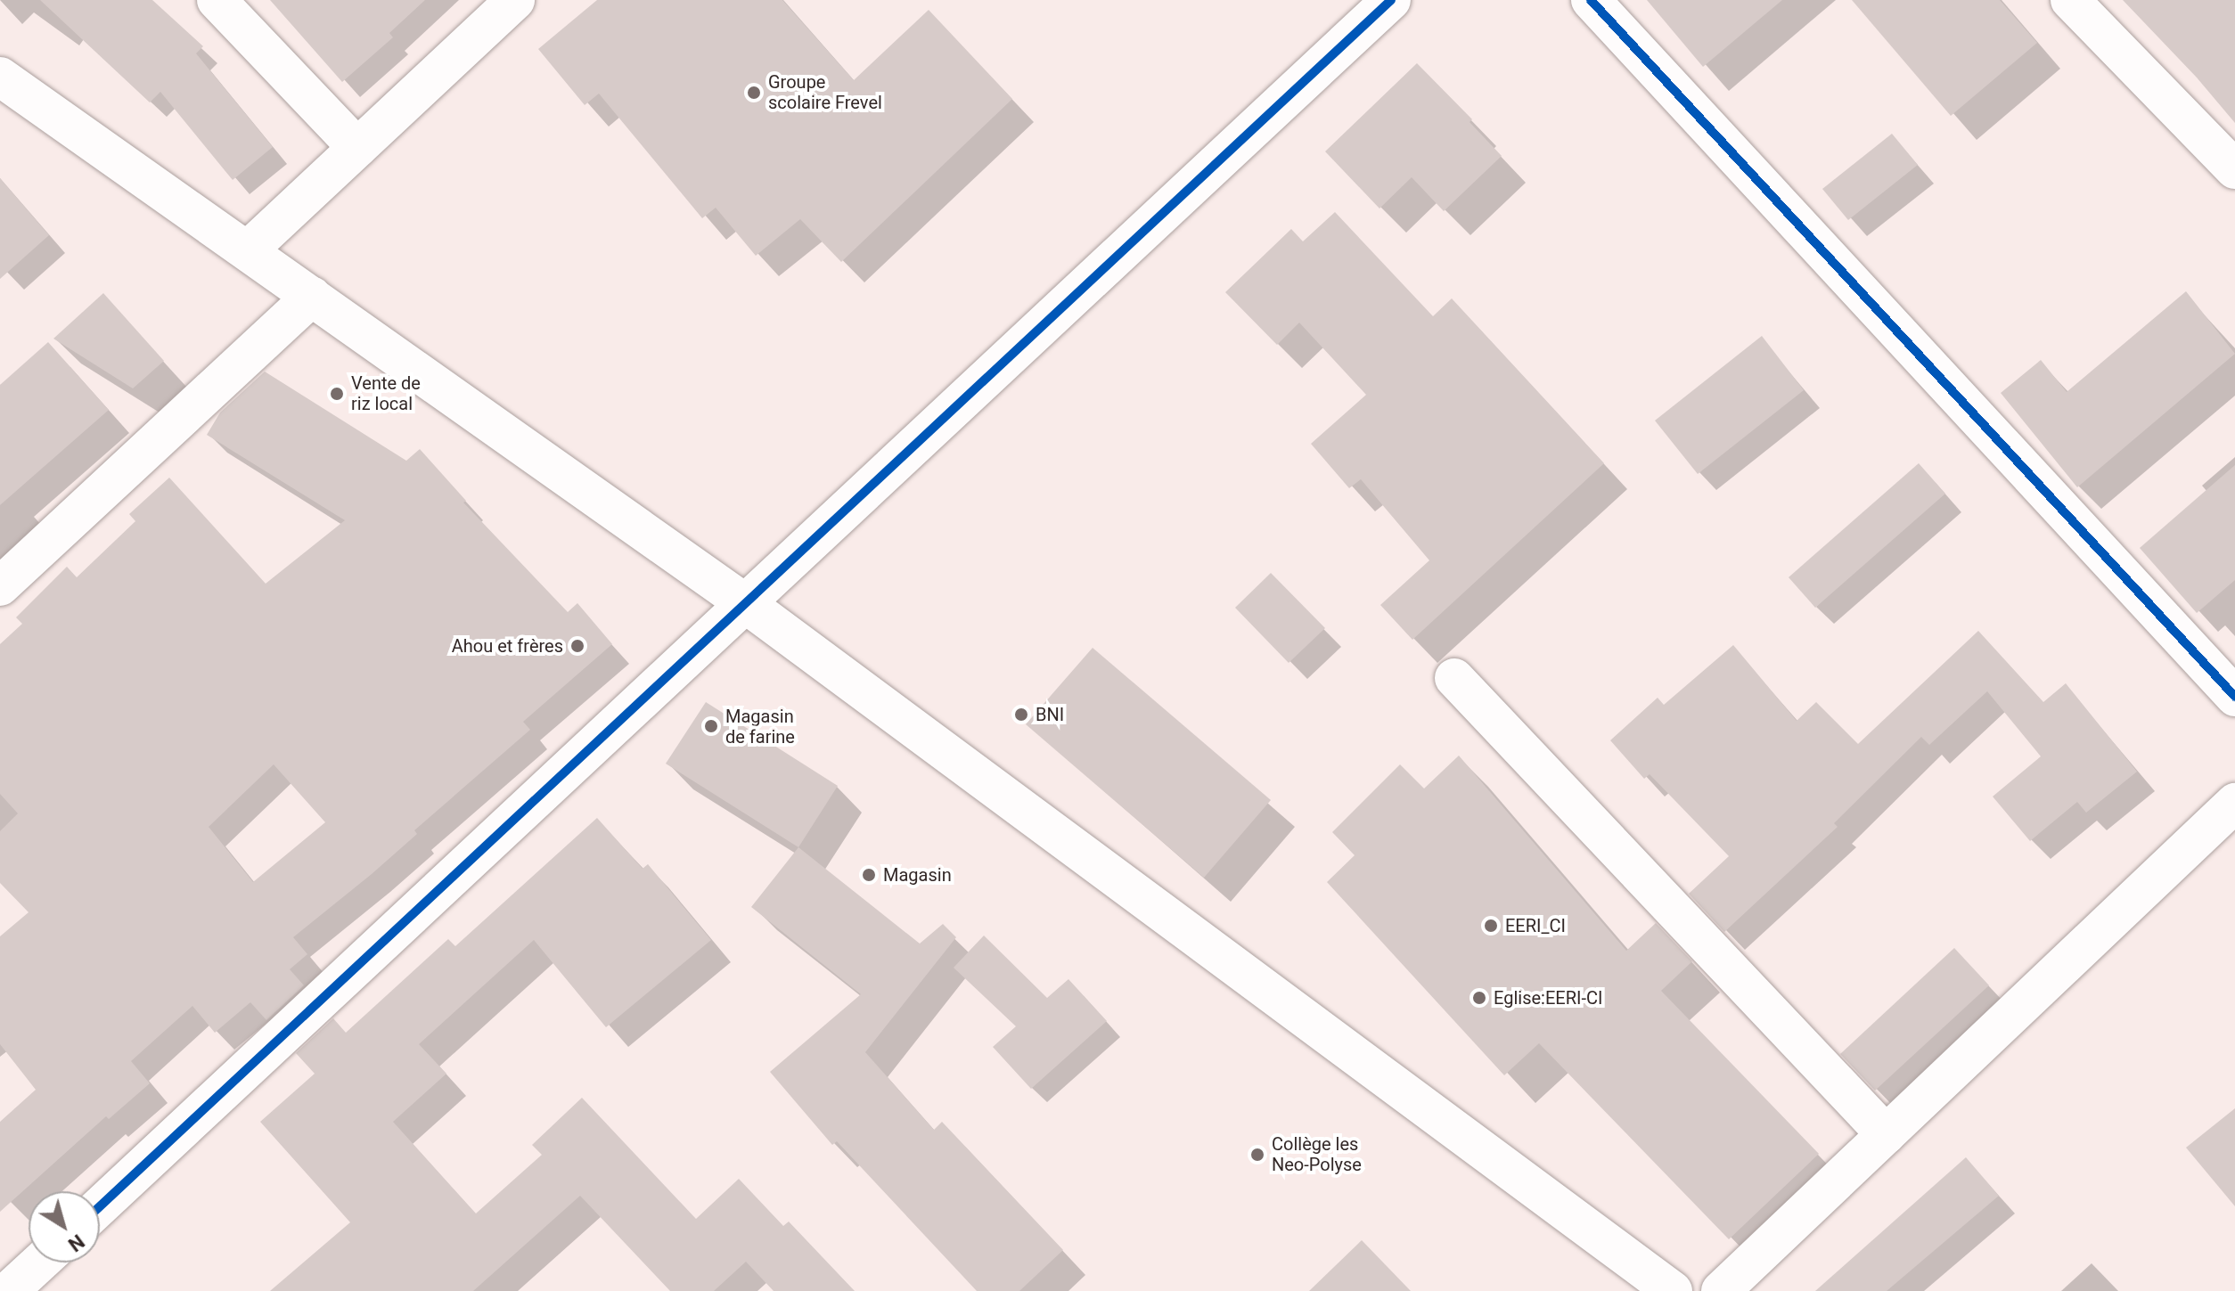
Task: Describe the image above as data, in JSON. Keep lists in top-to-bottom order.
{
  "places": [
    "Groupe scolaire Frevel",
    "Vente de riz local",
    "Ahou et frères",
    "BNI",
    "Magasin de farine",
    "Magasin",
    "EERI_CI",
    "Eglise:EERI-CI",
    "Collège les Neo-Polyse"
  ],
  "north": "bottom right"
}
